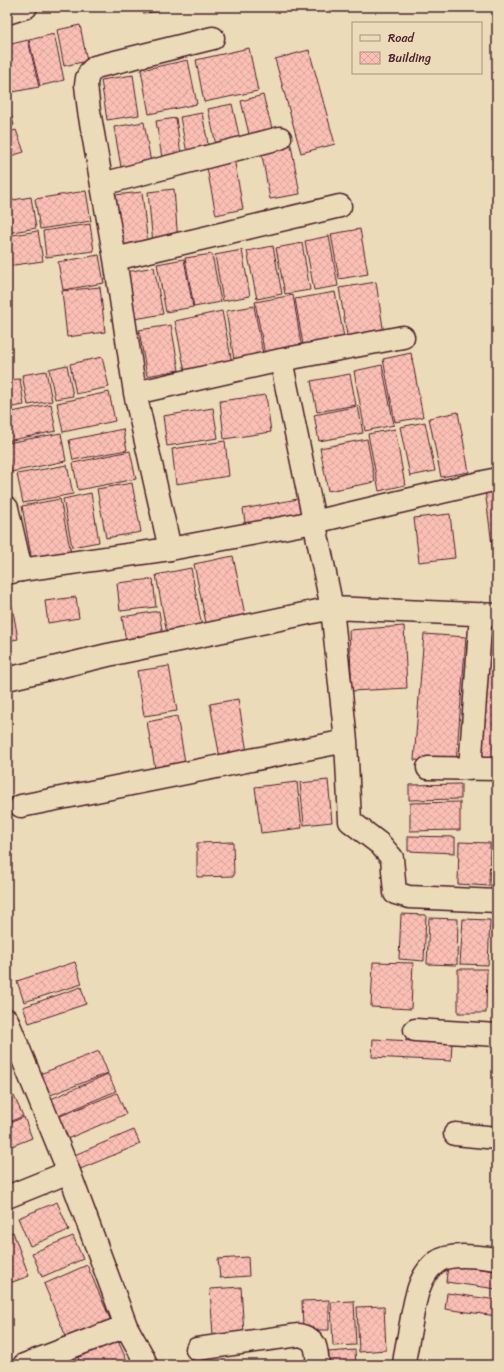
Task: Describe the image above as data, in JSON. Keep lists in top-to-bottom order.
{
  "legend": ["Road", "Building"]
}
